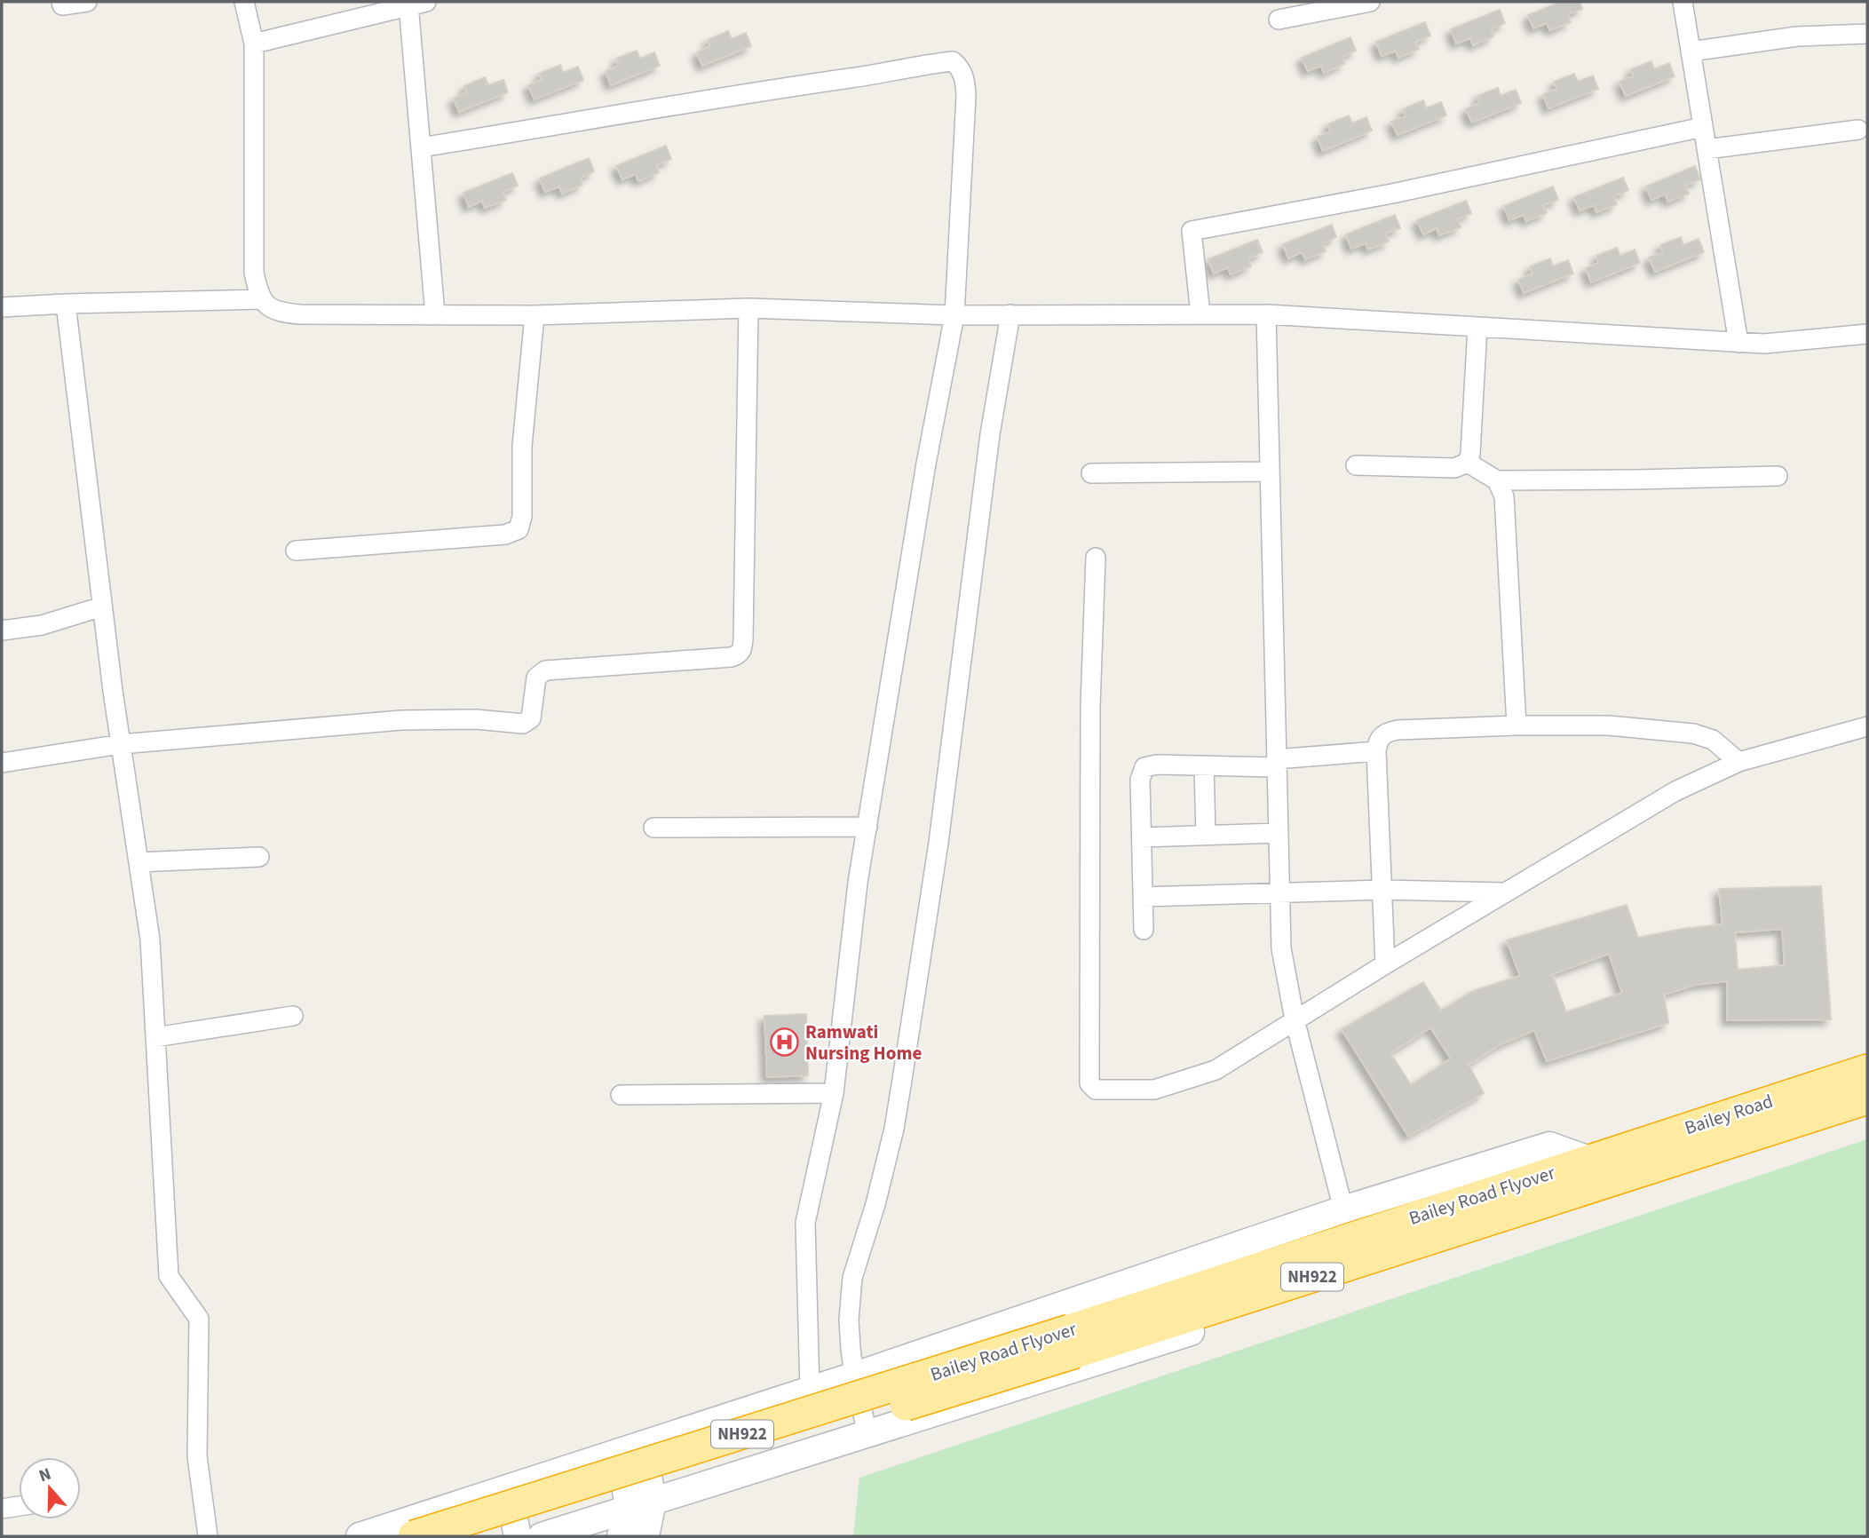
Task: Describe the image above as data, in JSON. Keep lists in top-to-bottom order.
{
  "streets": {
    "highway": ["Bailey Road", "Bailey Road Flyover", "NH922"]
  },
  "crossings": [
    ["Bailey Road", "Bailey Road Flyover"]
  ],
  "places": {
    "hospital": ["Ramwati Nursing Home"]
  },
  "north": "top"
}
